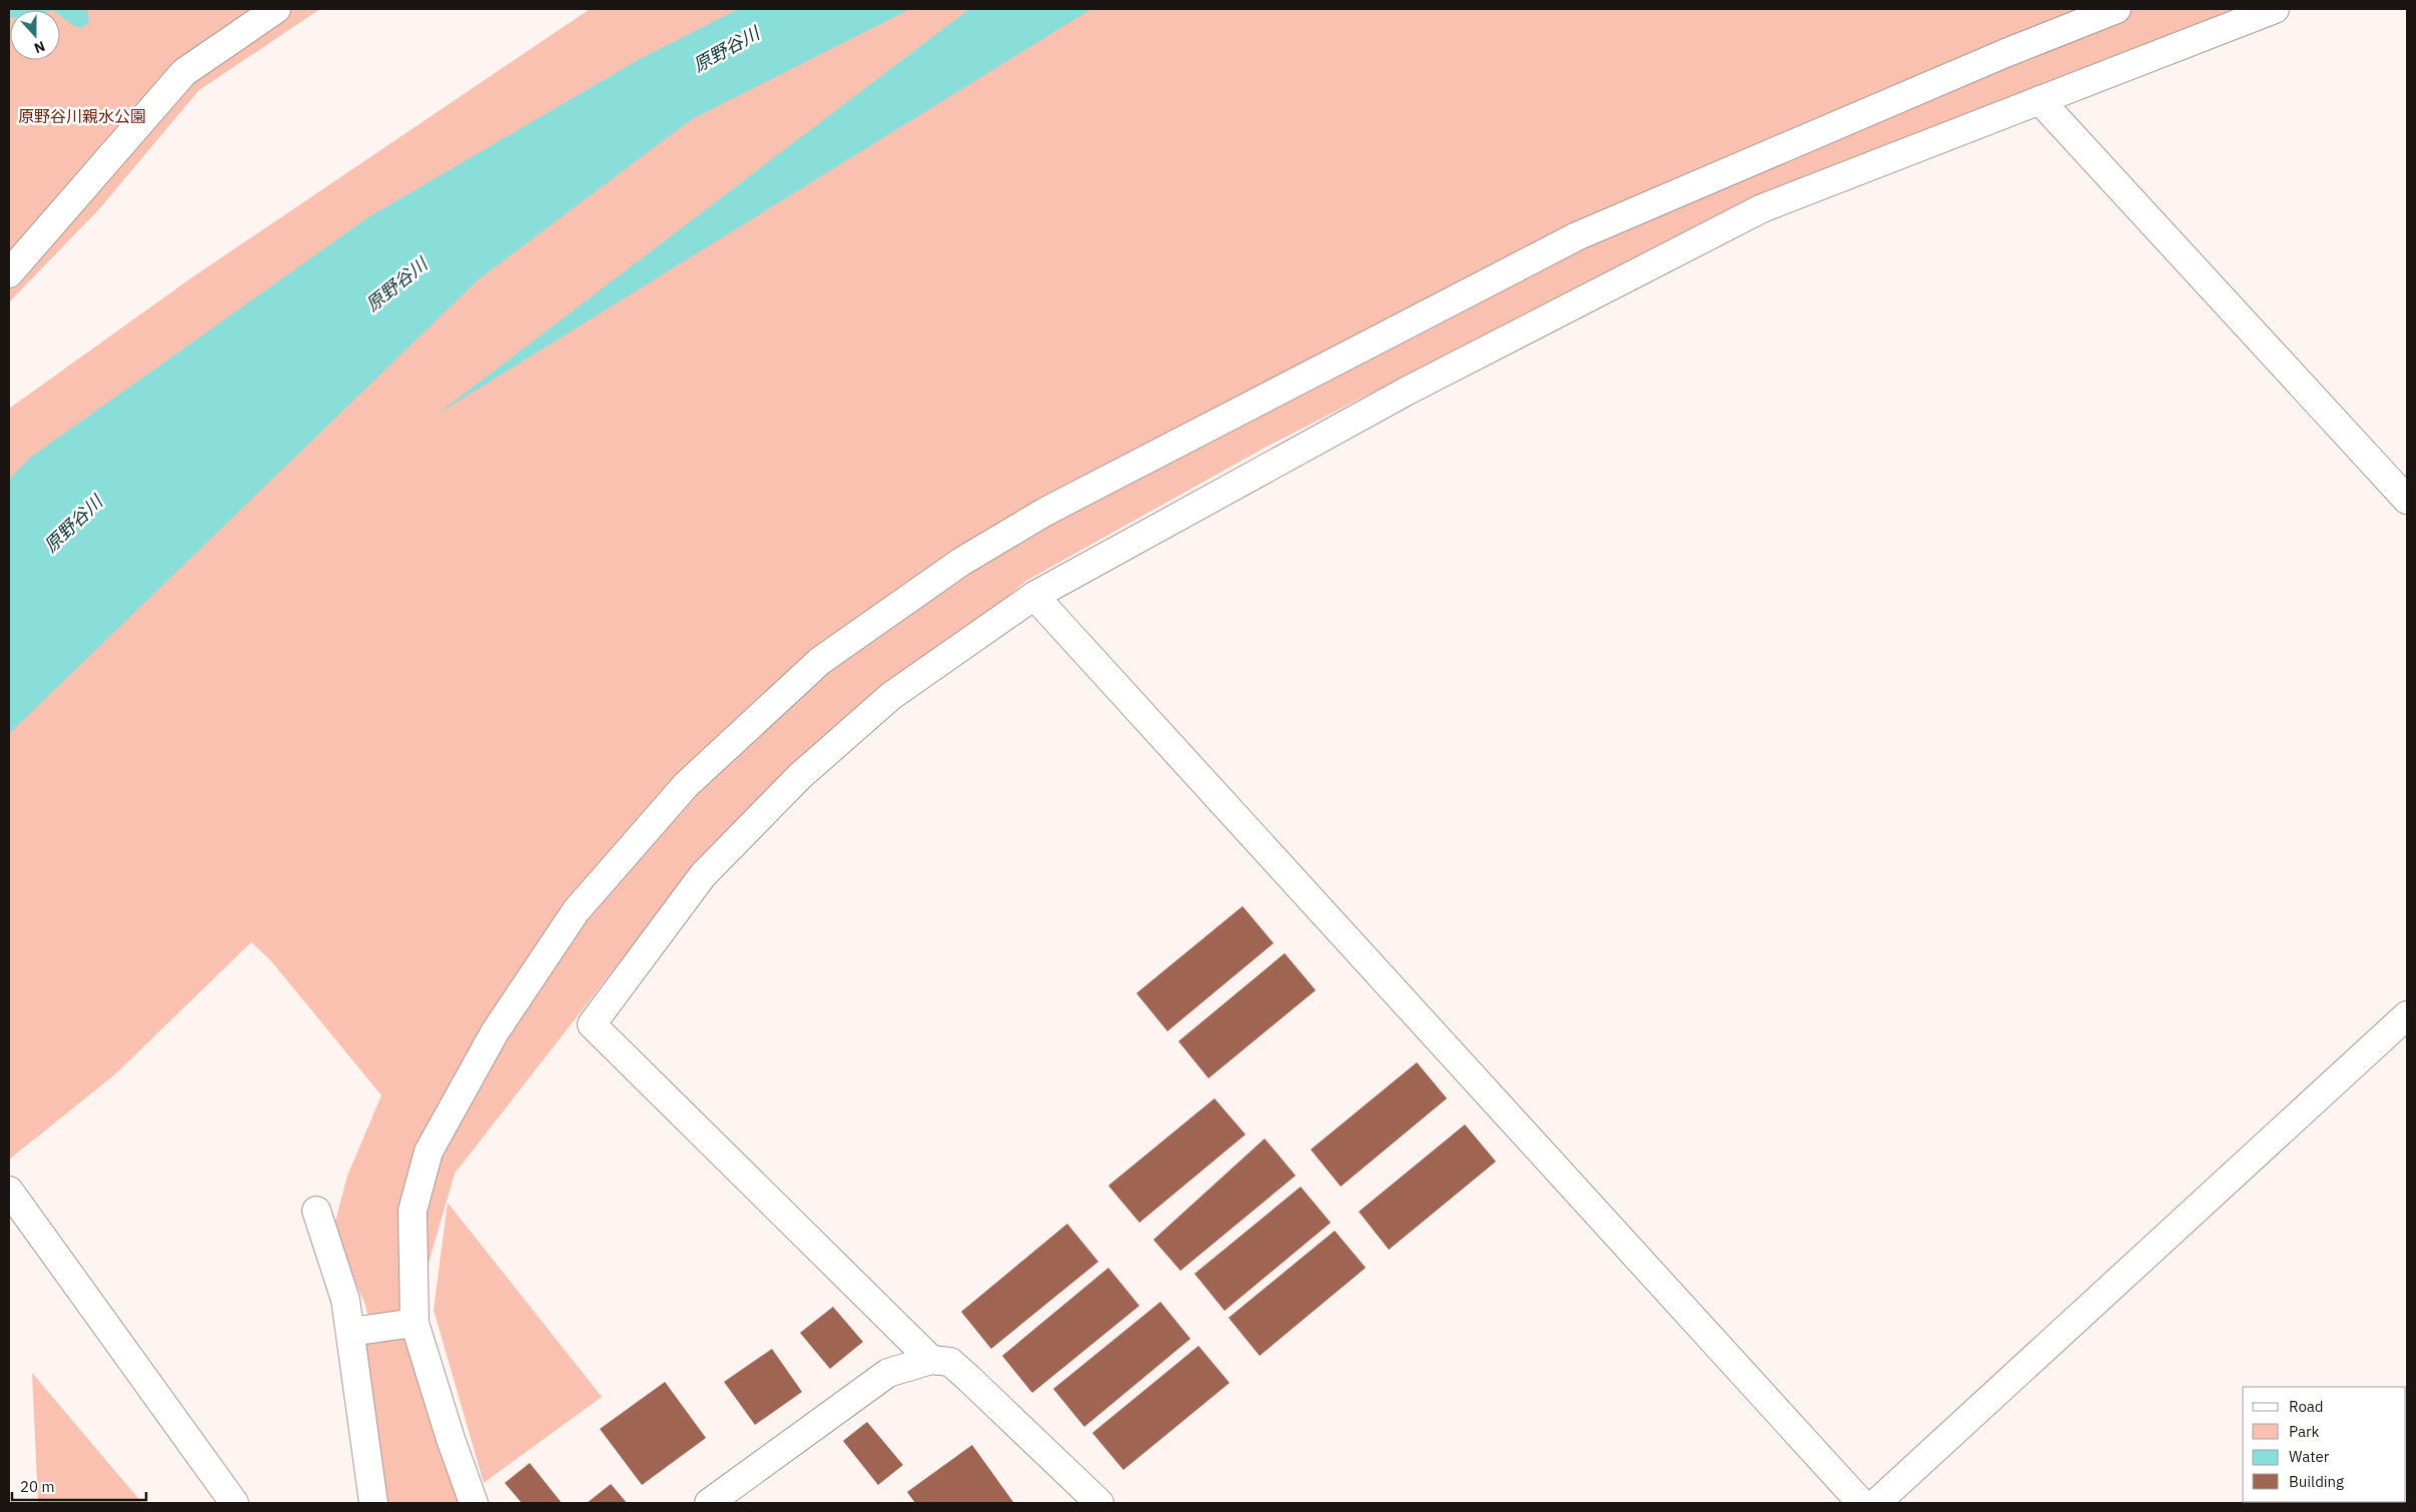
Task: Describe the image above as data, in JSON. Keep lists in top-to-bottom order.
{
  "water": ["原野谷川"],
  "parks": ["原野谷川親水公園"],
  "legend": [
    "Road",
    "Park",
    "Water",
    "Building"
  ],
  "scale_bar": "20 m",
  "north": "bottom"
}
